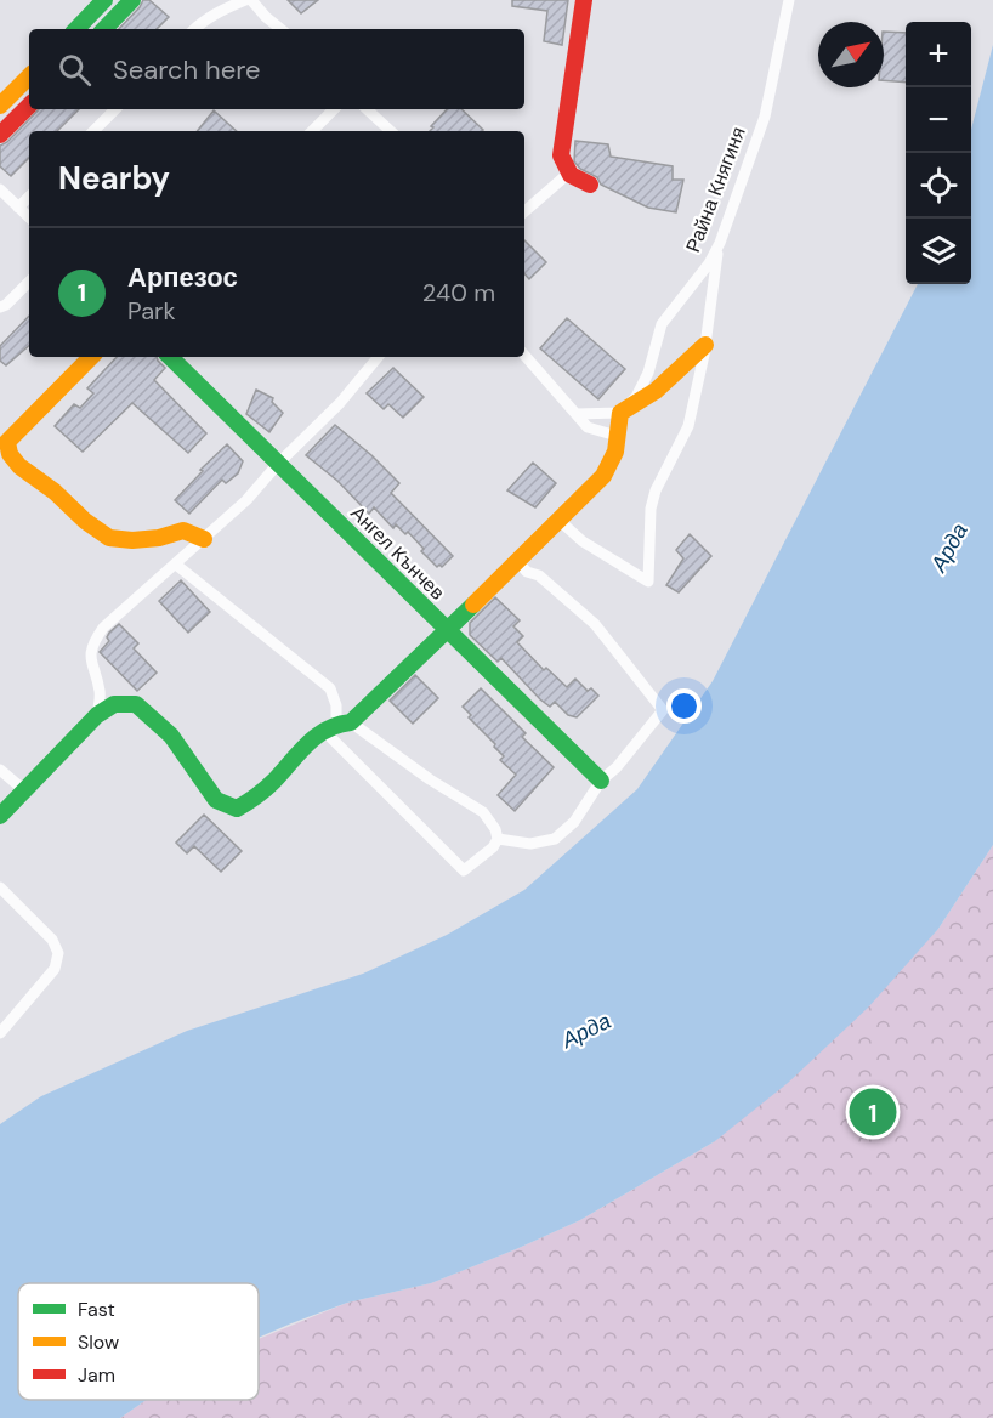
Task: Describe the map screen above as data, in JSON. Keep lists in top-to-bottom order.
{
  "streets": {
    "street": ["Райна Княгиня", "Ангел Кънчев"]
  },
  "crossings": [
    ["Райна Княгиня", "Ангел Кънчев"]
  ],
  "water": ["Арда"],
  "legend": ["Fast", "Slow", "Jam"],
  "north": "top right",
  "page": {
    "map_buttons": ["+", "−"],
    "search": "Search here",
    "heading": "Nearby",
    "list": [
      {
        "mark": "1",
        "name": "Арпезос",
        "note": "Park",
        "value": "240 m"
      }
    ],
    "pins": "1"
  }
}
